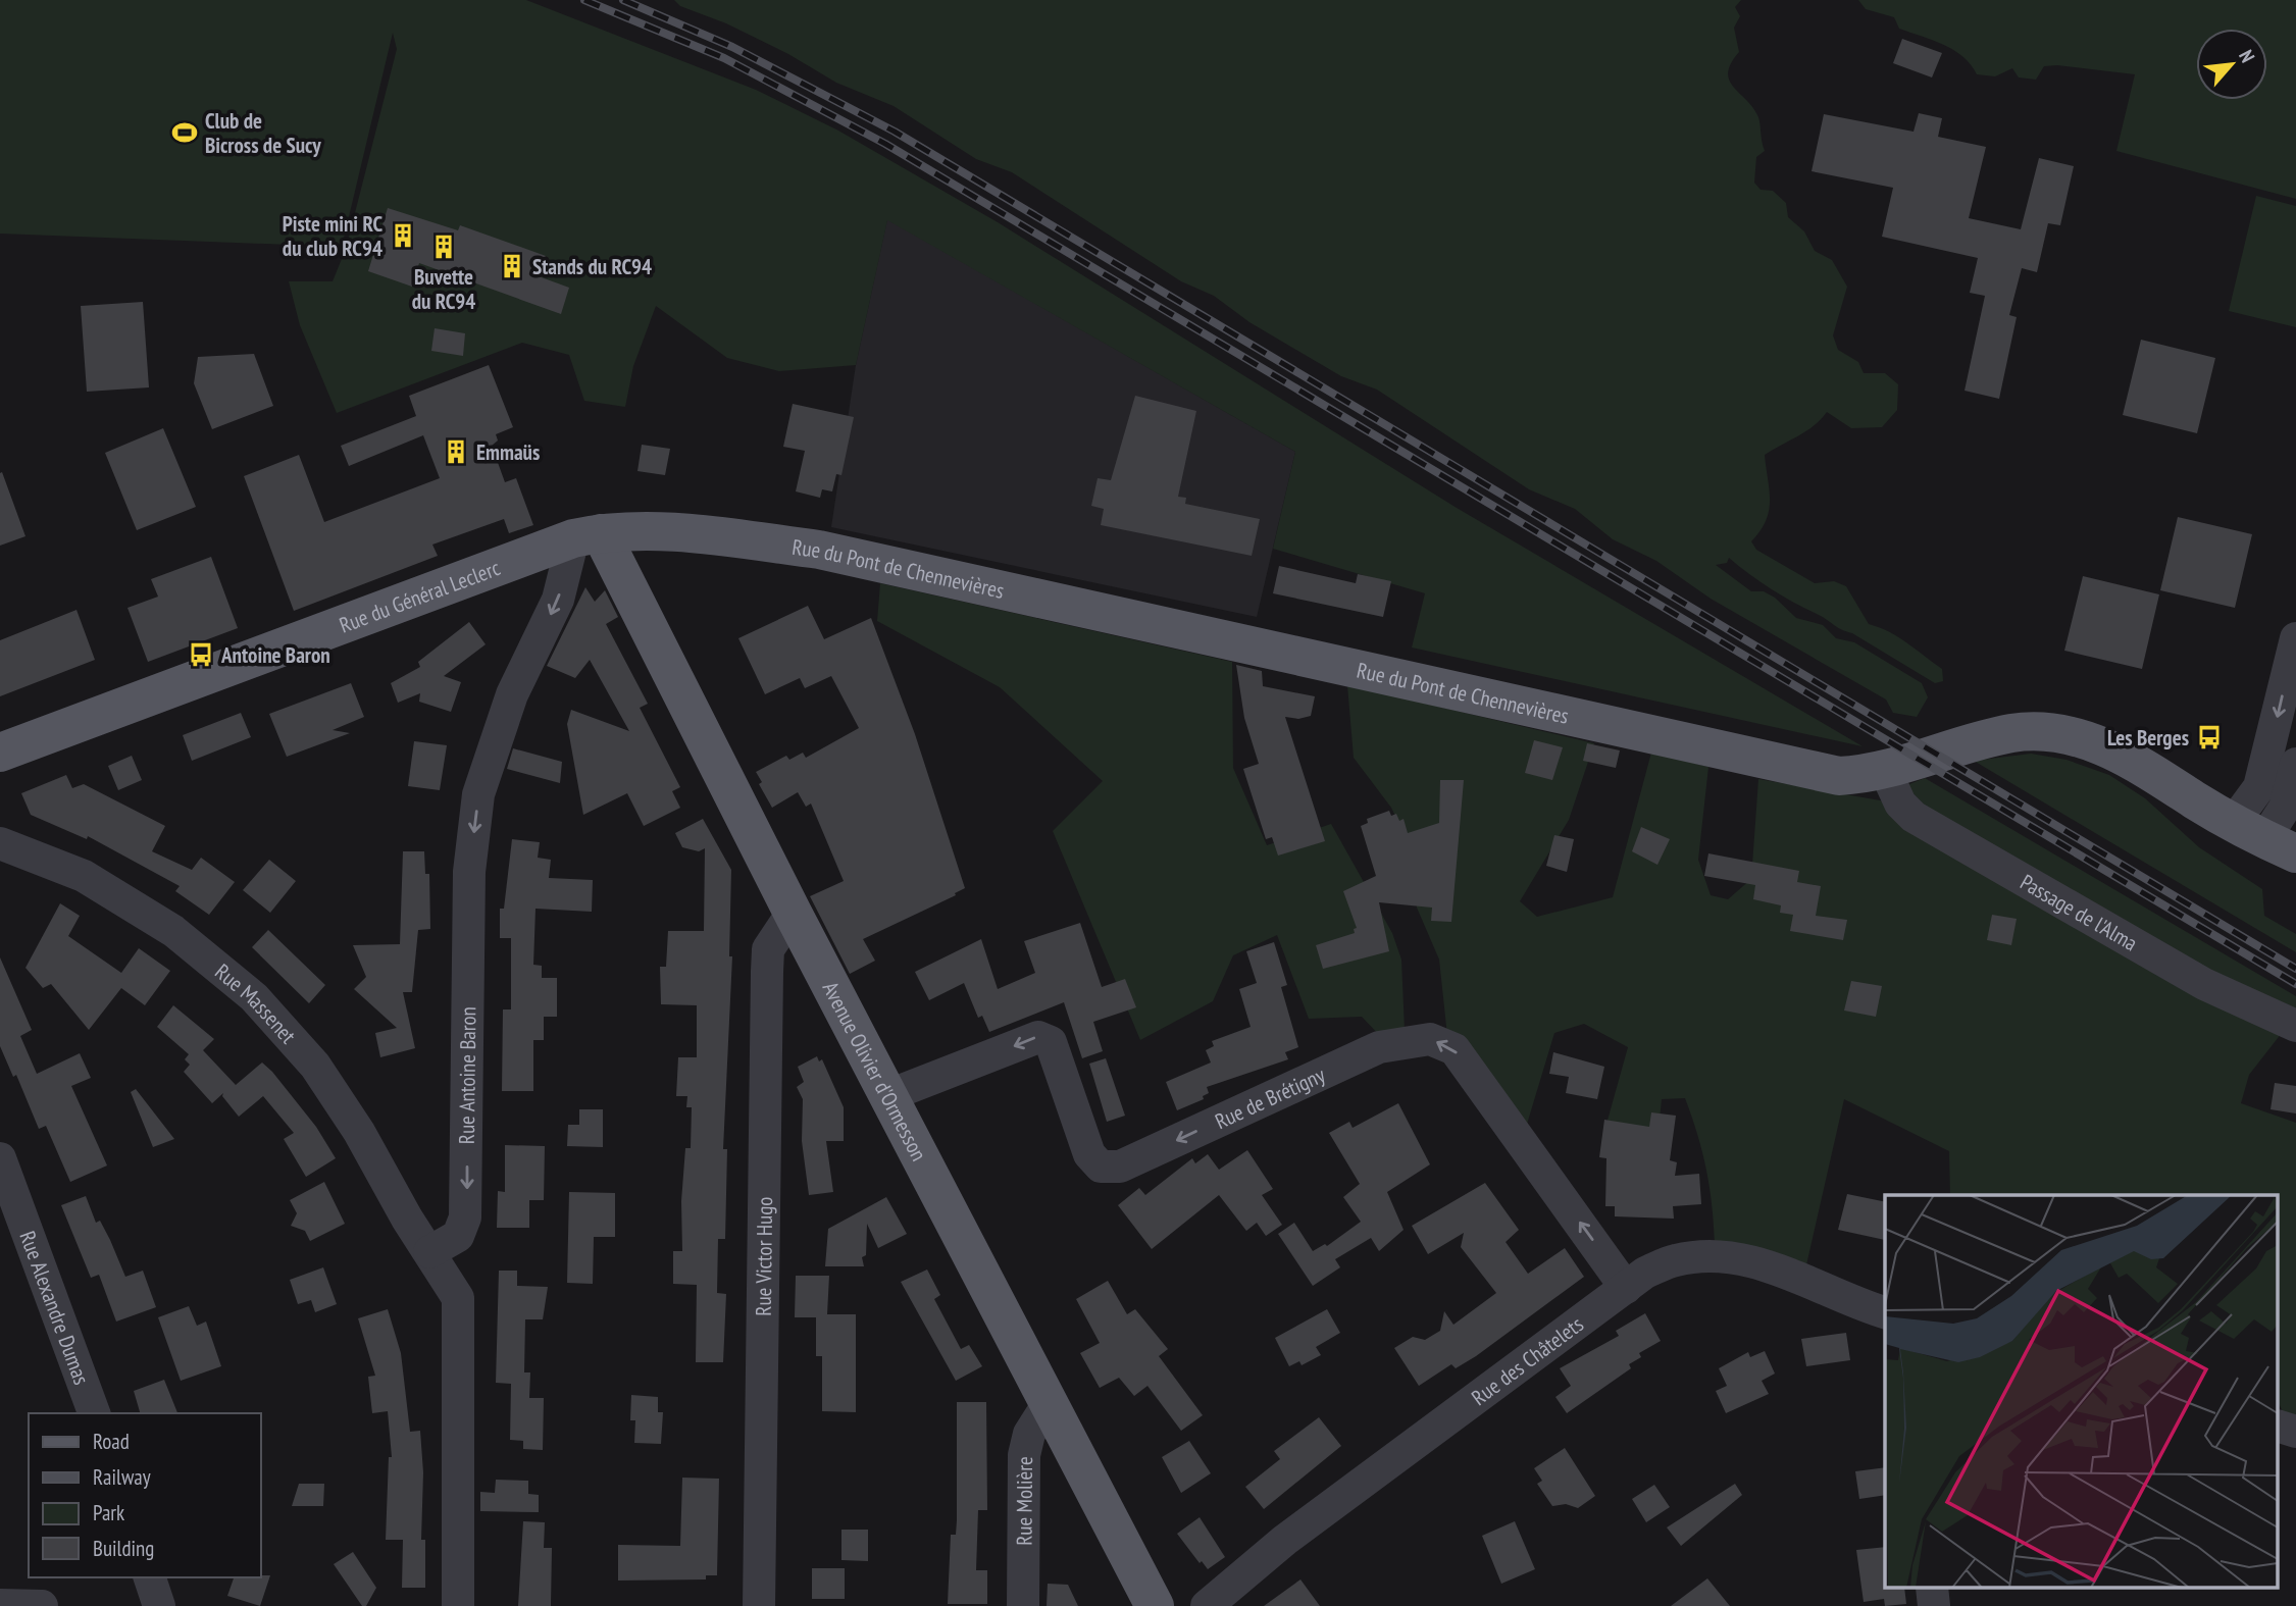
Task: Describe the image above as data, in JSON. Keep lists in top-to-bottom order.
{
  "streets": {
    "main road": ["Rue du Pont de Chennevières", "Rue du Général Leclerc", "Avenue Olivier d'Ormesson"],
    "street": [
      "Passage de l'Alma",
      "Rue Massenet",
      "Rue Antoine Baron",
      "Rue de Brétigny",
      "Rue Victor Hugo",
      "Rue Alexandre Dumas",
      "Rue des Châtelets",
      "Rue Molière"
    ]
  },
  "crossings": [
    ["Rue du Pont de Chennevières", "Rue du Général Leclerc"],
    ["Rue du Pont de Chennevières", "Passage de l'Alma"],
    ["Rue du Pont de Chennevières", "Avenue Olivier d'Ormesson"],
    ["Rue du Pont de Chennevières", "Rue Antoine Baron"],
    ["Rue du Général Leclerc", "Avenue Olivier d'Ormesson"],
    ["Rue du Général Leclerc", "Rue Antoine Baron"],
    ["Rue Massenet", "Rue Antoine Baron"],
    ["Avenue Olivier d'Ormesson", "Rue Antoine Baron"],
    ["Avenue Olivier d'Ormesson", "Rue de Brétigny"],
    ["Avenue Olivier d'Ormesson", "Rue Victor Hugo"],
    ["Avenue Olivier d'Ormesson", "Rue Molière"],
    ["Rue de Brétigny", "Rue des Châtelets"]
  ],
  "one_way": ["Rue Antoine Baron"],
  "places": {
    "sports": ["Club de Bicross de Sucy"],
    "building": [
      "Piste mini RC du club RC94",
      "Buvette du RC94",
      "Stands du RC94",
      "Emmaüs"
    ],
    "bus stop": ["Antoine Baron", "Les Berges"]
  },
  "legend": [
    "Road",
    "Railway",
    "Park",
    "Building"
  ],
  "north": "top right"
}
